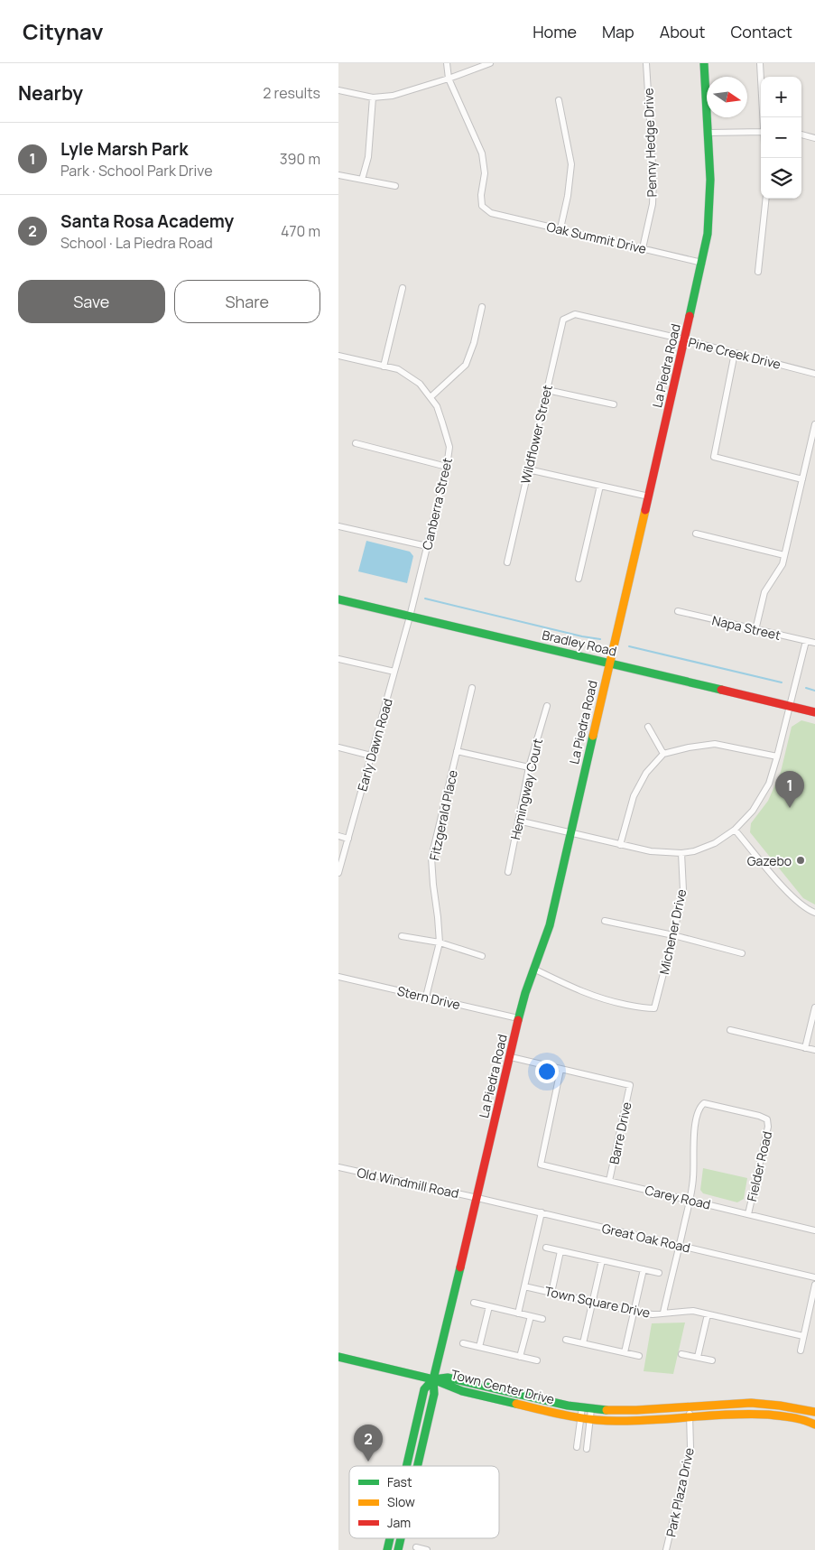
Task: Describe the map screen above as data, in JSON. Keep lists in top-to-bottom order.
{
  "streets": {
    "street": [
      "Penny Hedge Drive",
      "Oak Summit Drive",
      "Pine Creek Drive",
      "La Piedra Road",
      "Wildflower Street",
      "Canberra Street",
      "Napa Street",
      "Bradley Road",
      "Early Dawn Road",
      "Hemingway Court",
      "Fitzgerald Place",
      "Michener Drive",
      "Stern Drive",
      "Barre Drive",
      "Fielder Road",
      "Old Windmill Road",
      "Carey Road",
      "Great Oak Road",
      "Town Square Drive",
      "Town Center Drive",
      "Park Plaza Drive"
    ]
  },
  "crossings": [
    ["Penny Hedge Drive", "Oak Summit Drive"],
    ["Oak Summit Drive", "La Piedra Road"],
    ["Pine Creek Drive", "La Piedra Road"],
    ["Pine Creek Drive", "Wildflower Street"],
    ["La Piedra Road", "Bradley Road"],
    ["La Piedra Road", "Michener Drive"],
    ["La Piedra Road", "Stern Drive"],
    ["La Piedra Road", "Old Windmill Road"],
    ["La Piedra Road", "Great Oak Road"],
    ["La Piedra Road", "Town Center Drive"],
    ["Canberra Street", "Bradley Road"],
    ["Canberra Street", "Early Dawn Road"],
    ["Bradley Road", "Early Dawn Road"],
    ["Fitzgerald Place", "Stern Drive"],
    ["Barre Drive", "Carey Road"],
    ["Fielder Road", "Carey Road"],
    ["Old Windmill Road", "Great Oak Road"],
    ["Town Center Drive", "Park Plaza Drive"]
  ],
  "places": ["Gazebo"],
  "legend": ["Fast", "Slow", "Jam"],
  "north": "right",
  "page": {
    "header": "Citynav",
    "nav": [
      "Home",
      "Map",
      "About",
      "Contact"
    ],
    "heading": ["Nearby", "2 results"],
    "map_buttons": ["+", "−"],
    "list": [
      {
        "mark": "1",
        "name": "Lyle Marsh Park",
        "note": "Park · School Park Drive",
        "value": "390 m"
      },
      {
        "mark": "2",
        "name": "Santa Rosa Academy",
        "note": "School · La Piedra Road",
        "value": "470 m"
      }
    ],
    "buttons": ["Save", "Share"],
    "pins": ["1", "2"]
  }
}
